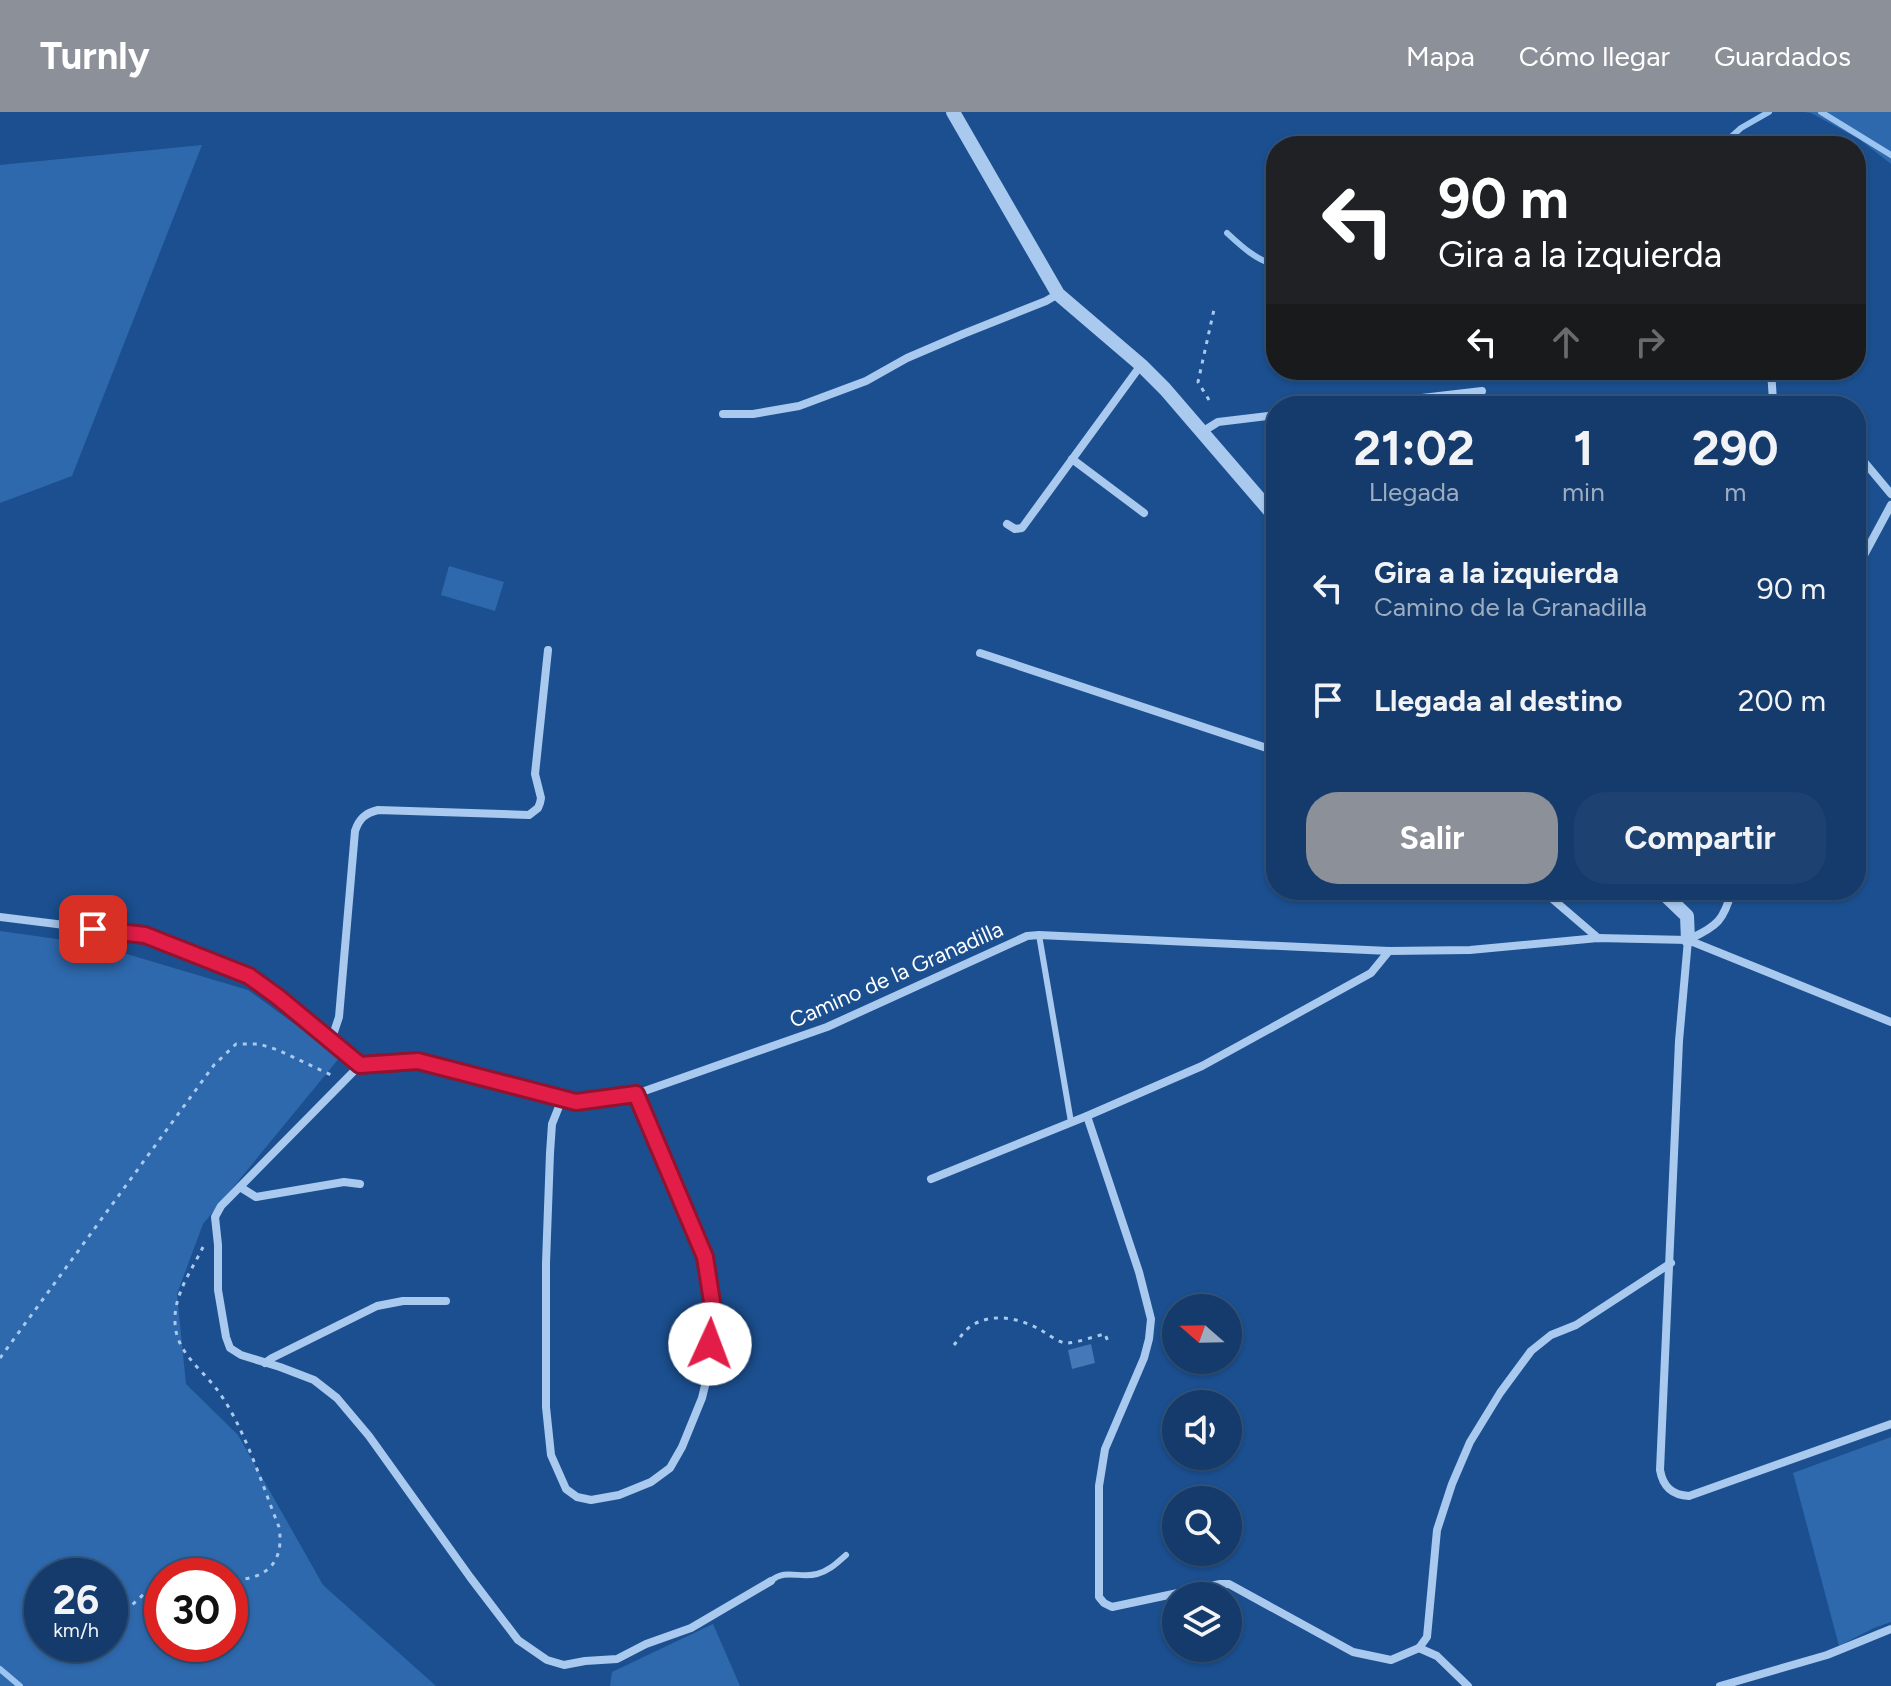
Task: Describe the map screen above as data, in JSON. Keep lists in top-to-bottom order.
{
  "streets": {
    "street": ["Camino de la Granadilla"]
  },
  "north": "left",
  "page": {
    "header": "Turnly",
    "nav": ["Mapa", "Cómo llegar", "Guardados"],
    "turn": ["90 m", "Gira a la izquierda"],
    "eta": [
      "21:02",
      "Llegada",
      "1",
      "min",
      "290",
      "m"
    ],
    "list": [
      {
        "name": "Gira a la izquierda",
        "note": "Camino de la Granadilla",
        "value": "90 m"
      },
      {
        "name": "Llegada al destino",
        "value": "200 m"
      }
    ],
    "buttons": ["Salir", "Compartir"],
    "speed": "26 km/h",
    "limit": "30"
  }
}
